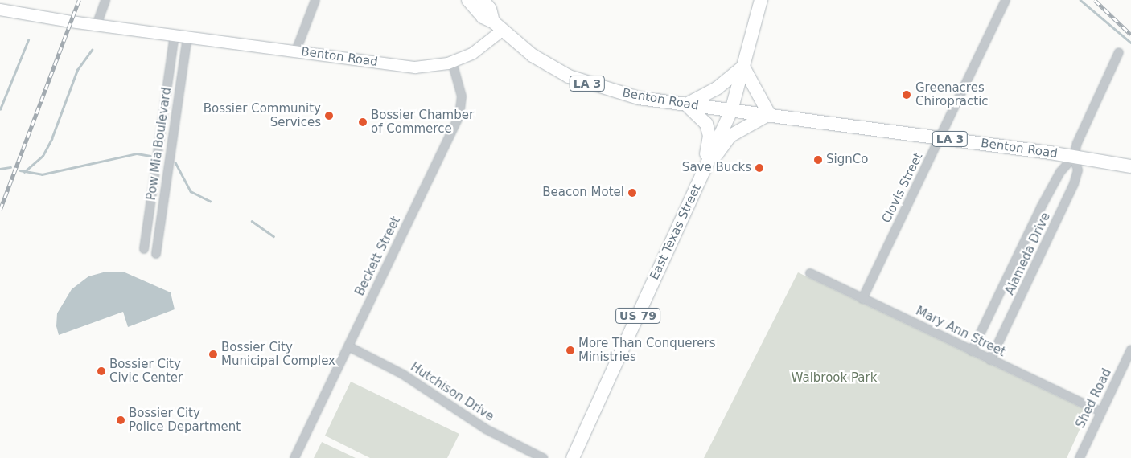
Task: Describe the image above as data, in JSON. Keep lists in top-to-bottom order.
{
  "streets": {
    "main road": [
      "Benton Road",
      "LA 3",
      "East Texas Street",
      "US 79"
    ],
    "street": [
      "Pow Mia Boulevard",
      "Clovis Street",
      "Alameda Drive",
      "Beckett Street",
      "Mary Ann Street",
      "Hutchison Drive",
      "Shed Road"
    ]
  },
  "crossings": [
    ["Benton Road", "LA 3"],
    ["Benton Road", "Pow Mia Boulevard"],
    ["Benton Road", "Clovis Street"],
    ["Benton Road", "East Texas Street"],
    ["Benton Road", "Alameda Drive"],
    ["Benton Road", "Beckett Street"],
    ["Clovis Street", "Mary Ann Street"],
    ["Alameda Drive", "Mary Ann Street"],
    ["Beckett Street", "Hutchison Drive"],
    ["Mary Ann Street", "Shed Road"]
  ],
  "parks": ["Walbrook Park"],
  "places": [
    "Greenacres Chiropractic",
    "Bossier Community Services",
    "Bossier Chamber of Commerce",
    "SignCo",
    "Save Bucks",
    "Beacon Motel",
    "More Than Conquerers Ministries",
    "Bossier City Municipal Complex",
    "Bossier City Civic Center",
    "Bossier City Police Department"
  ]
}
